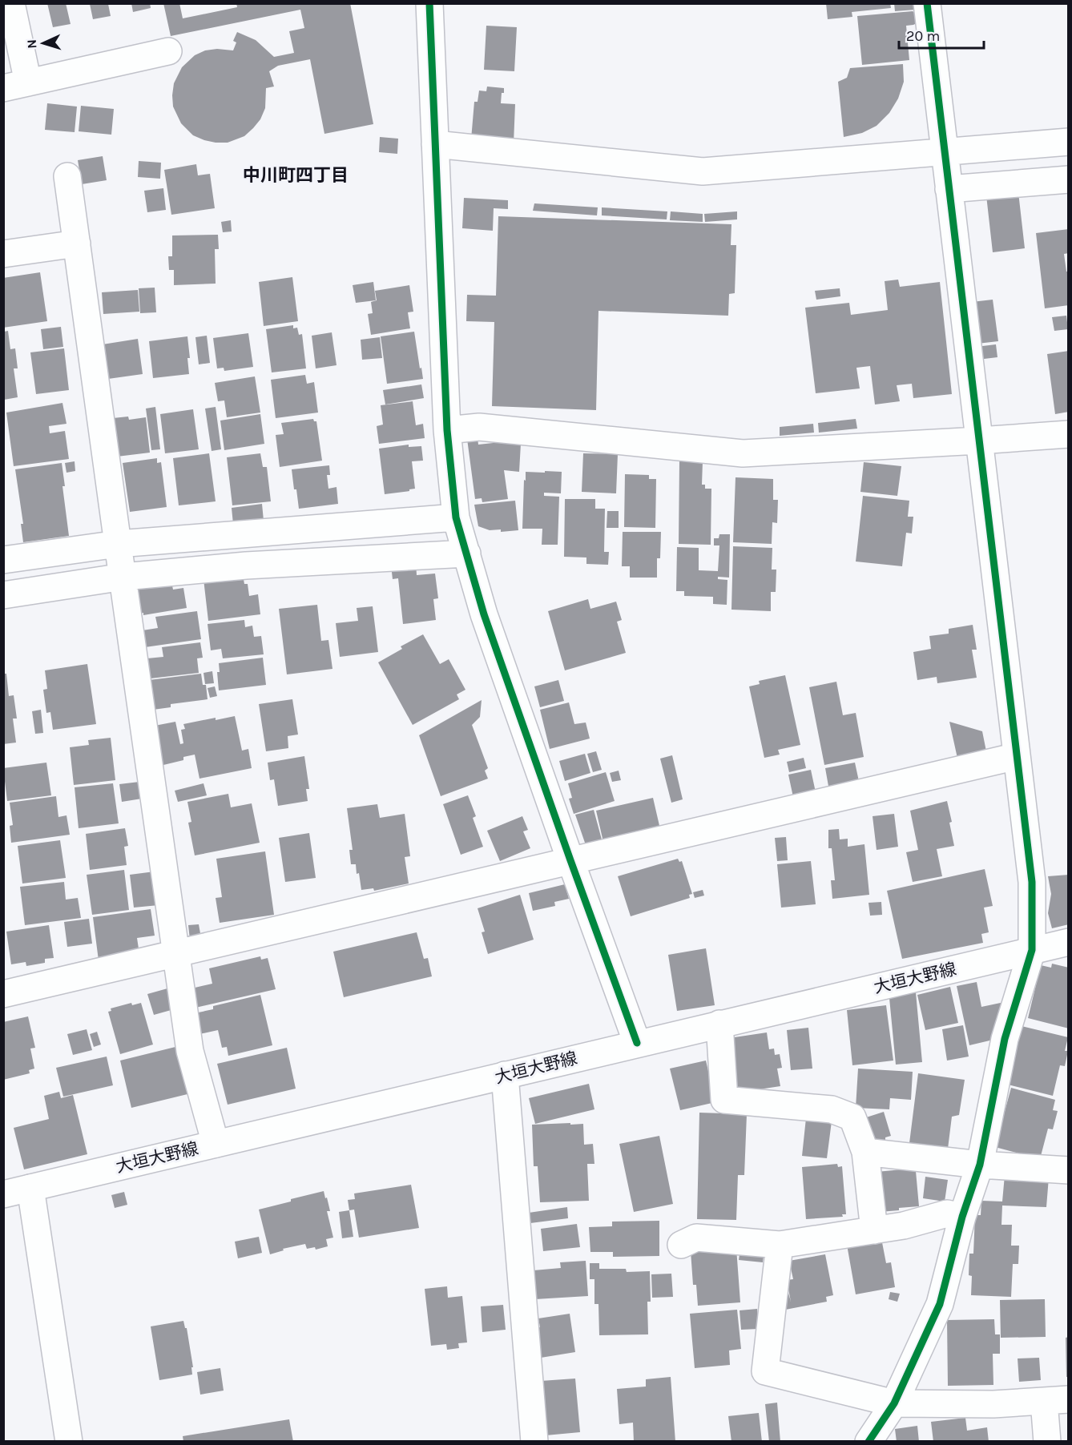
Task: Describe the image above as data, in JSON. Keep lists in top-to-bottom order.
{
  "streets": {
    "street": ["大垣大野線"]
  },
  "districts": ["中川町四丁目"],
  "scale_bar": "20 m",
  "north": "left"
}
